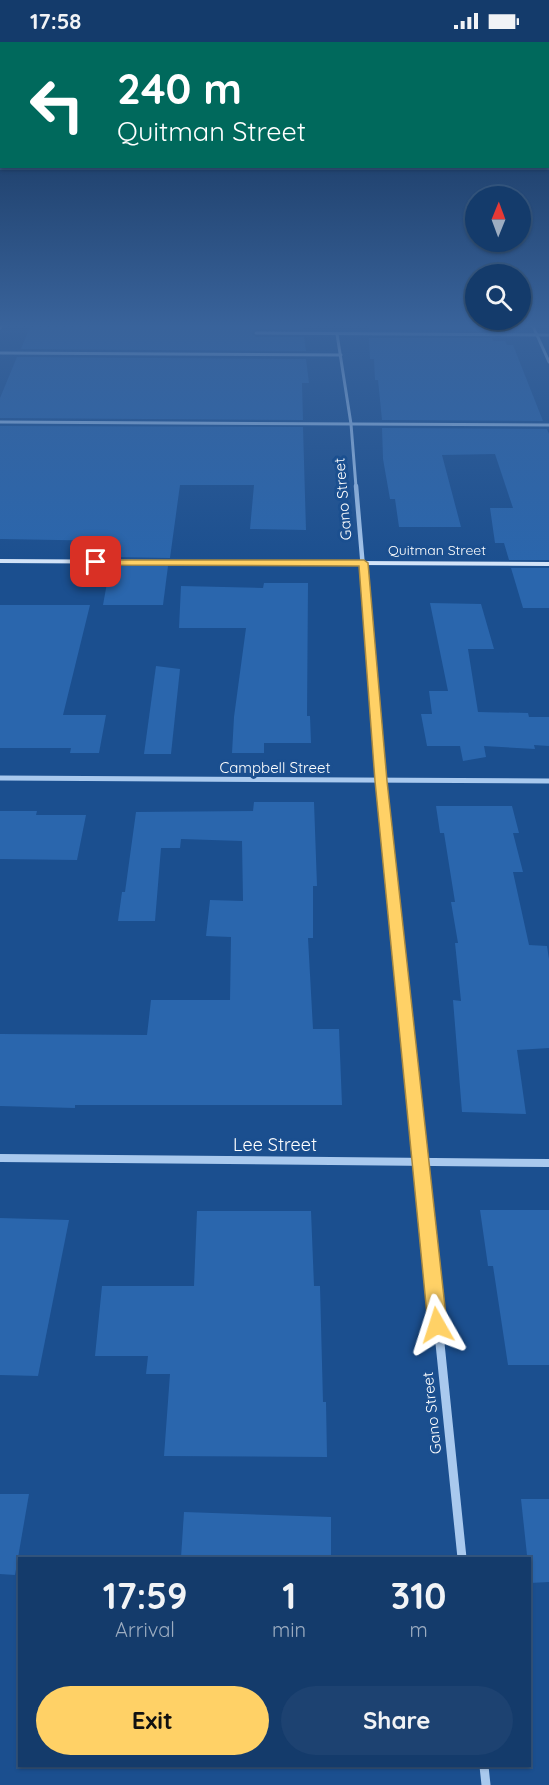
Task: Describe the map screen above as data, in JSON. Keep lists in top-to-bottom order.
{
  "streets": {
    "main road": ["Quitman Street"],
    "street": ["Gano Street", "Campbell Street", "Lee Street"]
  },
  "crossings": [
    ["Gano Street", "Quitman Street"],
    ["Gano Street", "Campbell Street"],
    ["Gano Street", "Lee Street"]
  ],
  "north": "top",
  "page": {
    "status": "17:58",
    "turn": ["240 m", "Quitman Street"],
    "eta": [
      "17:59",
      "Arrival",
      "1",
      "min",
      "310",
      "m"
    ],
    "buttons": ["Exit", "Share"]
  }
}
